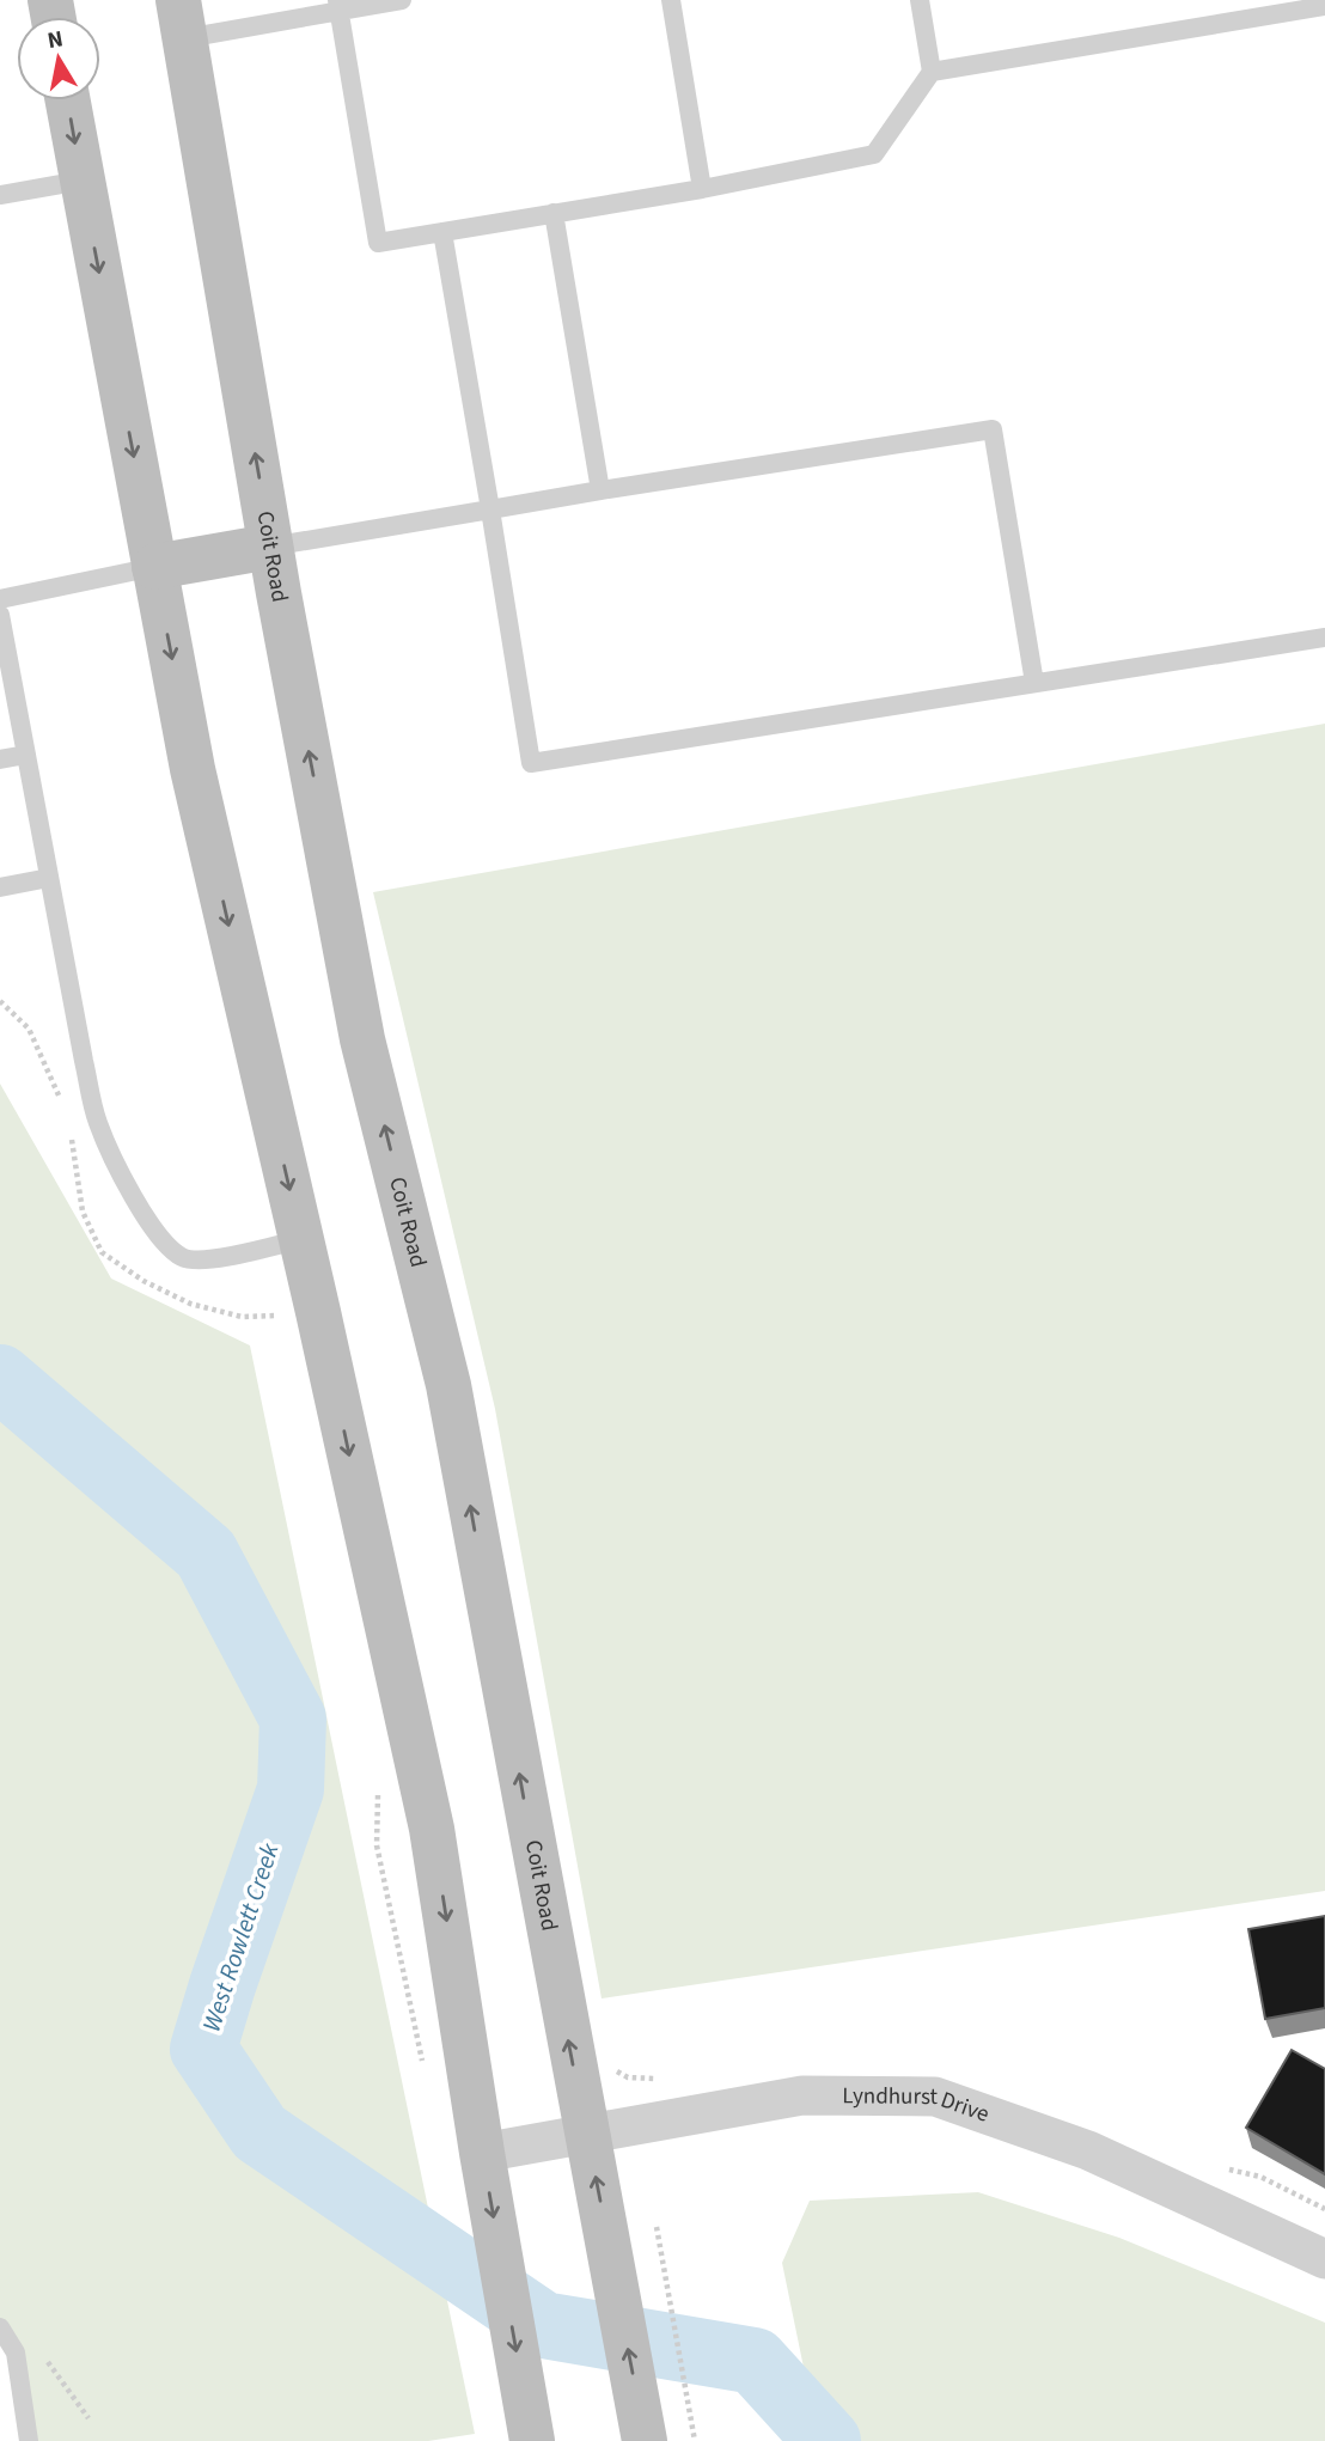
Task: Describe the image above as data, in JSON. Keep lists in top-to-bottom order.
{
  "streets": {
    "main road": ["Coit Road"],
    "street": ["Lyndhurst Drive"]
  },
  "crossings": [
    ["Coit Road", "Lyndhurst Drive"]
  ],
  "water": ["West Rowlett Creek"],
  "north": "top"
}
